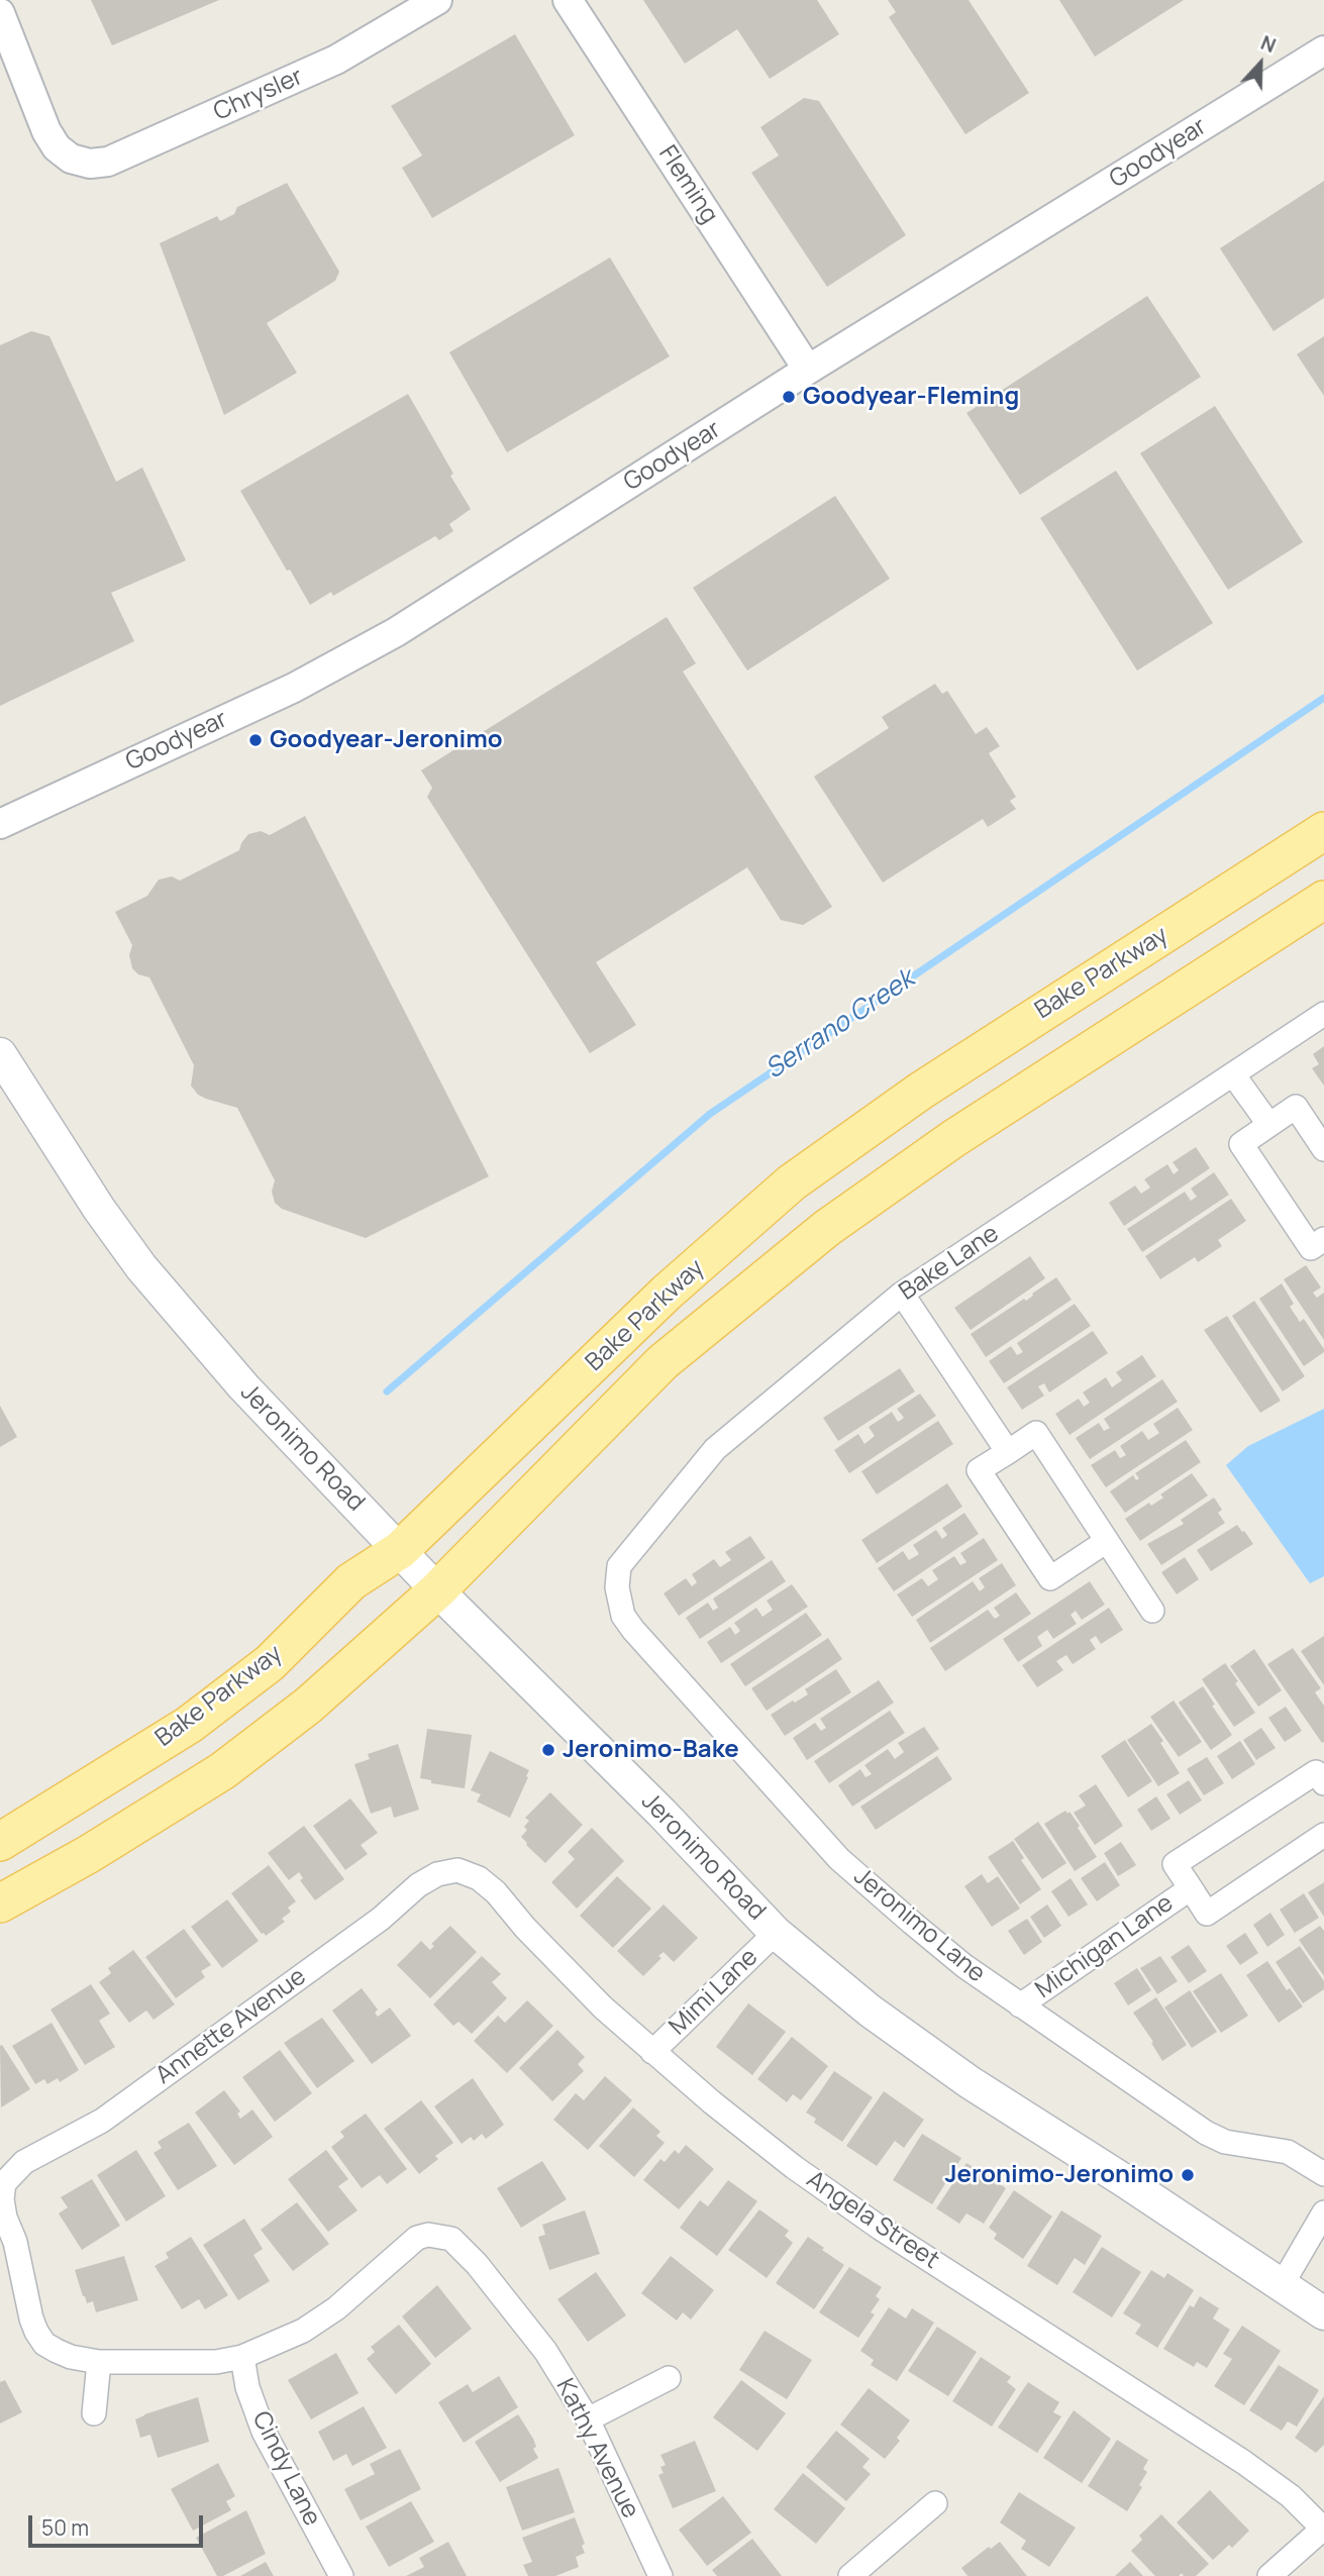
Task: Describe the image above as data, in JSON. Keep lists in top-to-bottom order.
{
  "streets": {
    "main road": ["Bake Parkway", "Jeronimo Road"],
    "street": [
      "Chrysler",
      "Goodyear",
      "Fleming",
      "Bake Lane",
      "Jeronimo Lane",
      "Michigan Lane",
      "Mimi Lane",
      "Annette Avenue",
      "Angela Street",
      "Kathy Avenue",
      "Cindy Lane"
    ]
  },
  "crossings": [
    ["Goodyear", "Fleming"],
    ["Bake Parkway", "Jeronimo Road"],
    ["Bake Lane", "Jeronimo Lane"],
    ["Jeronimo Road", "Mimi Lane"],
    ["Jeronimo Lane", "Michigan Lane"],
    ["Mimi Lane", "Angela Street"],
    ["Annette Avenue", "Angela Street"],
    ["Kathy Avenue", "Cindy Lane"]
  ],
  "water": ["Serrano Creek"],
  "places": [
    "Goodyear-Fleming",
    "Goodyear-Jeronimo",
    "Jeronimo-Bake",
    "Jeronimo-Jeronimo"
  ],
  "scale_bar": "50 m",
  "north": "top"
}
